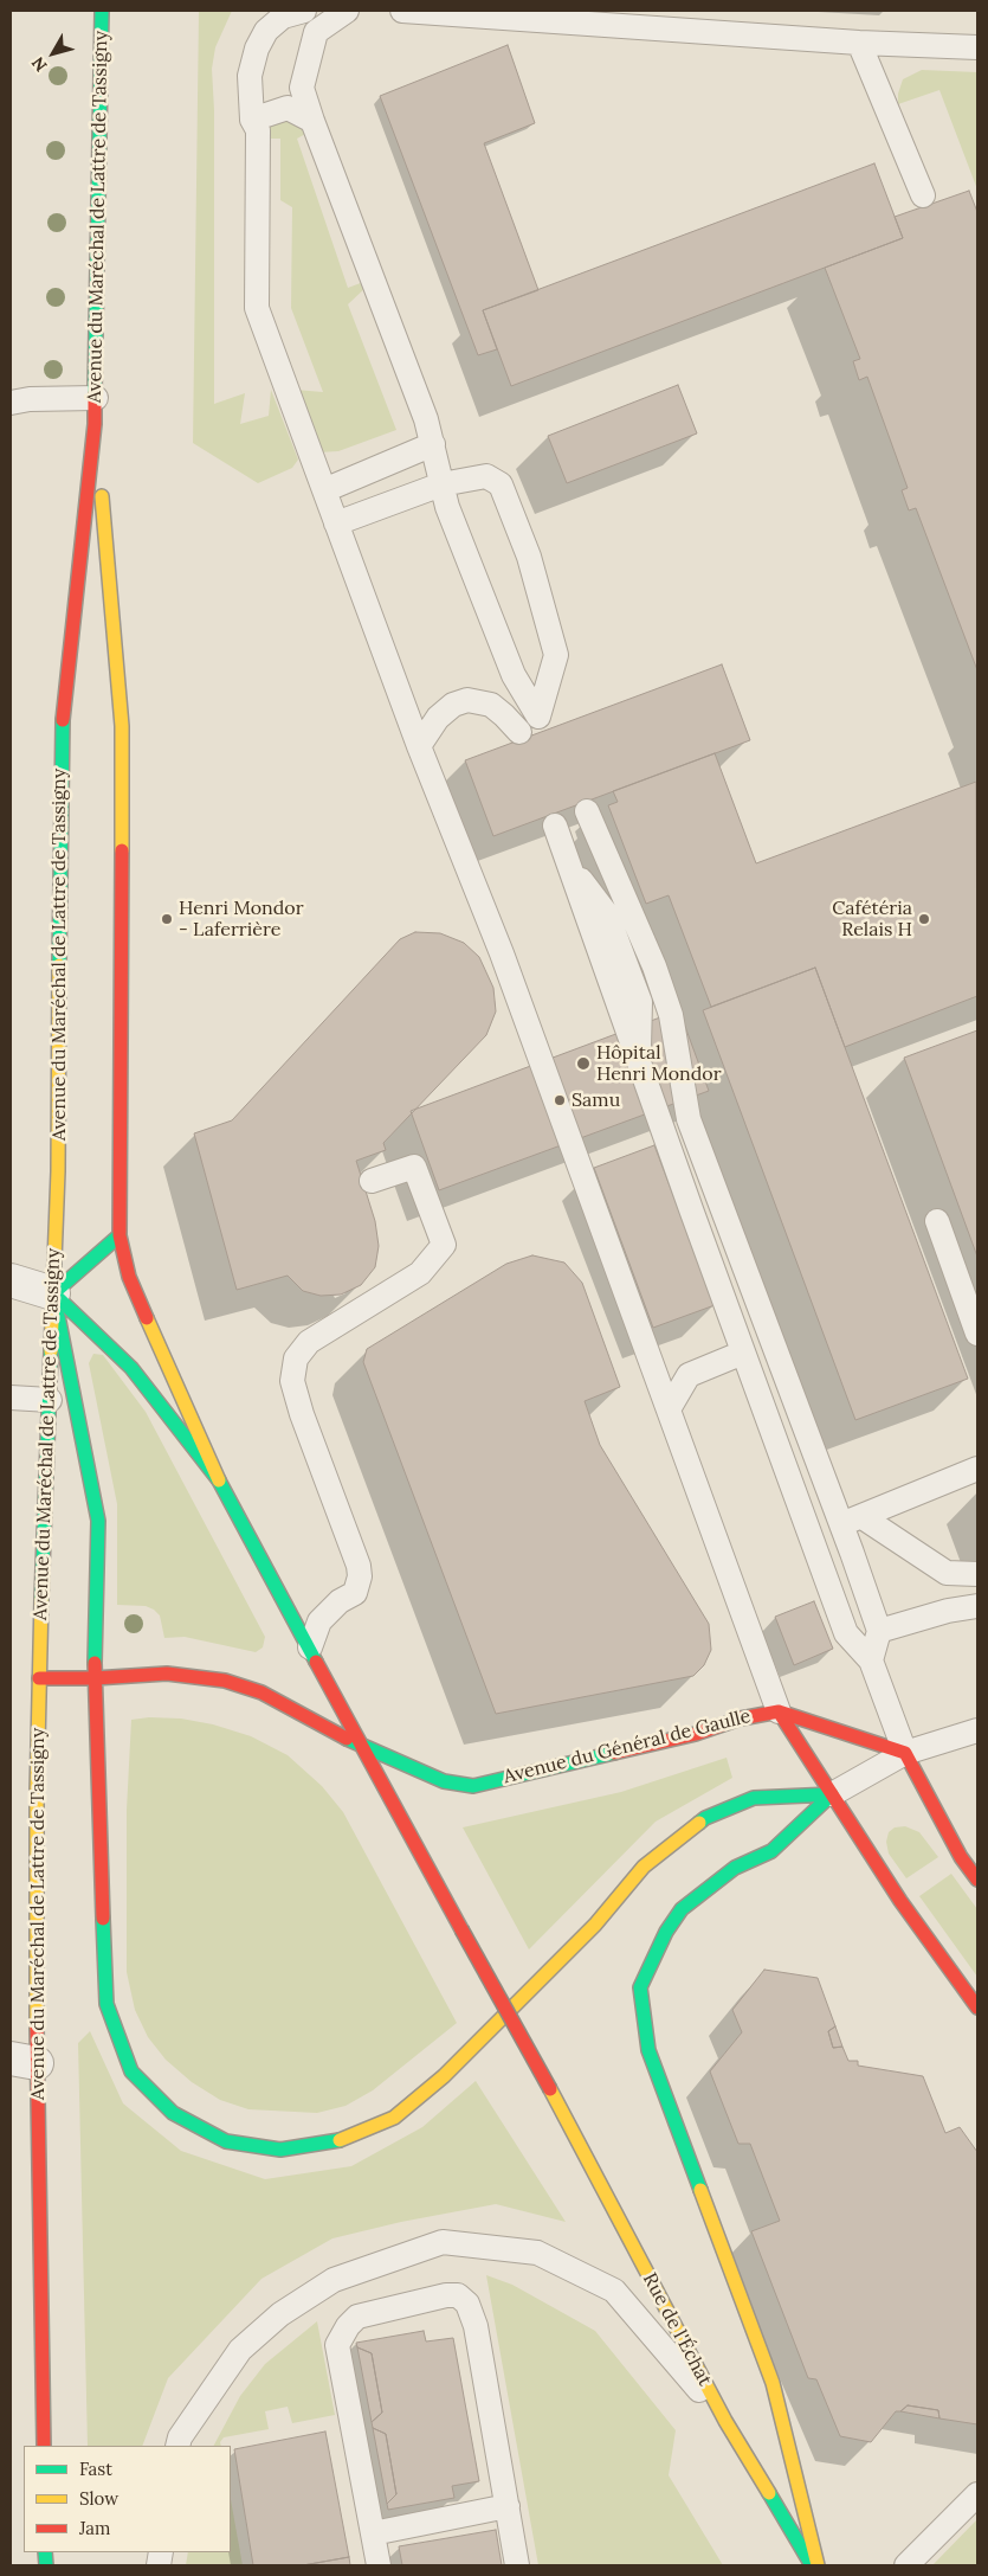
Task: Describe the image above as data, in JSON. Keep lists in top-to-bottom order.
{
  "streets": {
    "main road": ["Avenue du Maréchal de Lattre de Tassigny", "Avenue du Général de Gaulle", "Rue de l'Échat"]
  },
  "crossings": [
    ["Avenue du Maréchal de Lattre de Tassigny", "Avenue du Général de Gaulle"],
    ["Avenue du Maréchal de Lattre de Tassigny", "Rue de l'Échat"],
    ["Avenue du Général de Gaulle", "Rue de l'Échat"]
  ],
  "places": [
    "Henri Mondor - Laferrière",
    "Cafétéria Relais H",
    "Hôpital Henri Mondor",
    "Samu"
  ],
  "legend": ["Fast", "Slow", "Jam"],
  "north": "bottom left"
}
